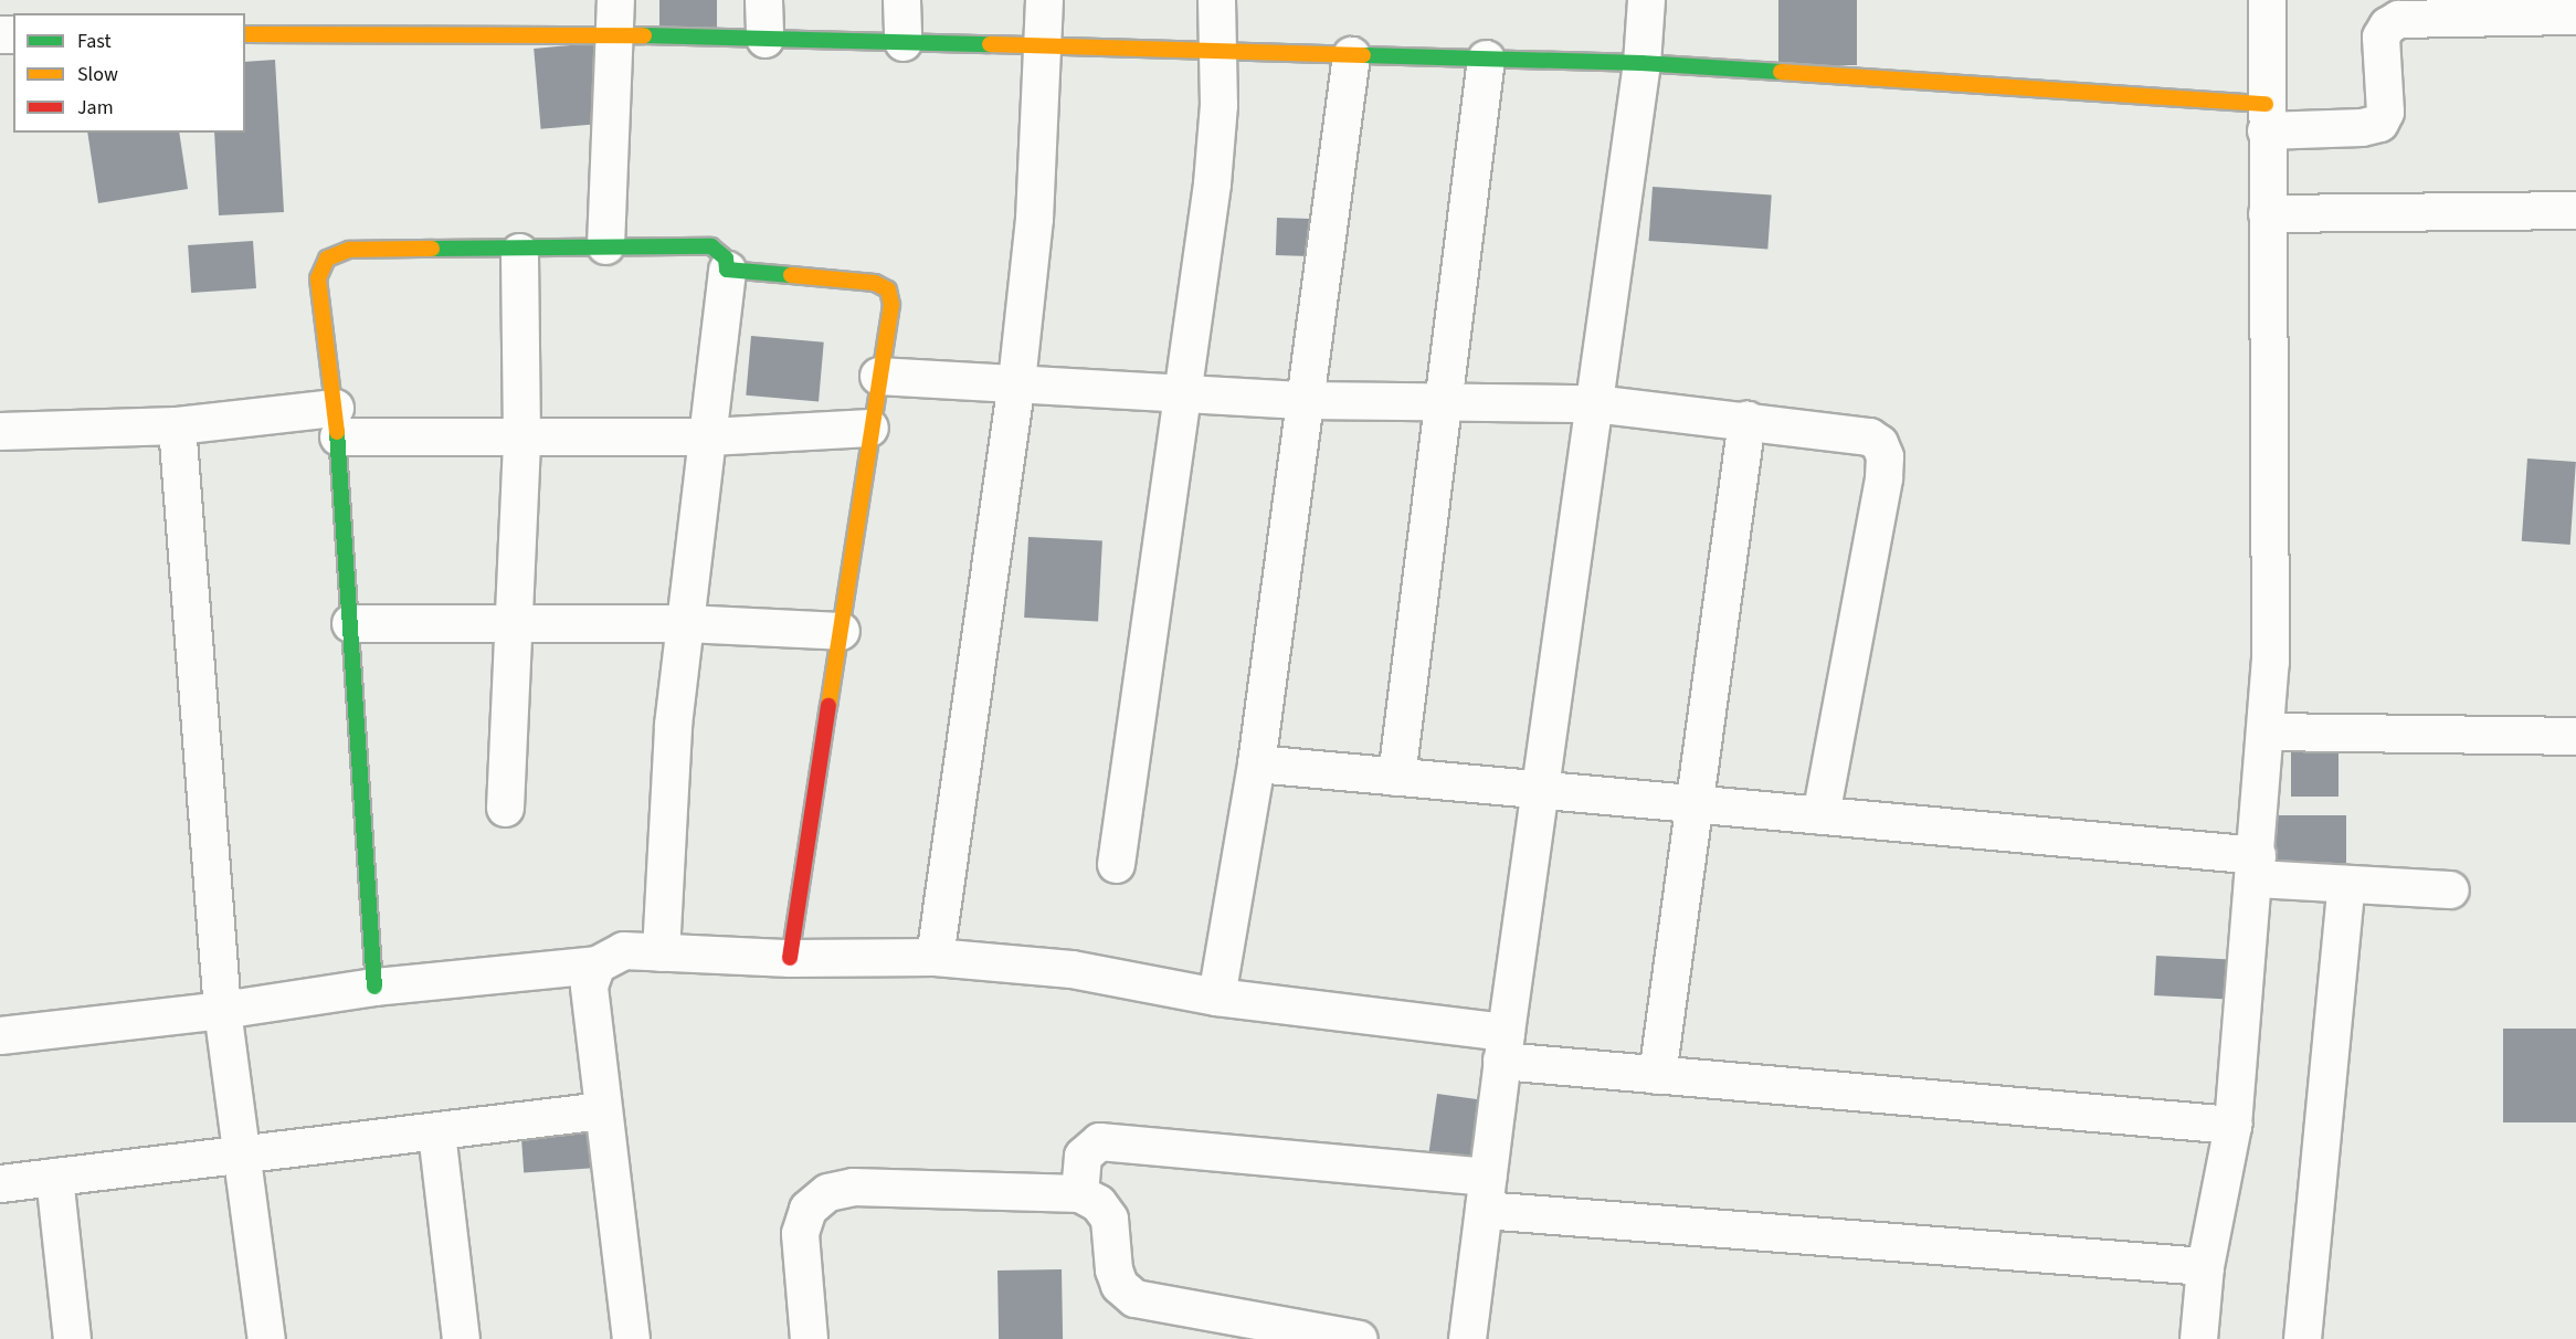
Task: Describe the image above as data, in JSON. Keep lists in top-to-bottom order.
{
  "legend": ["Fast", "Slow", "Jam"]
}
